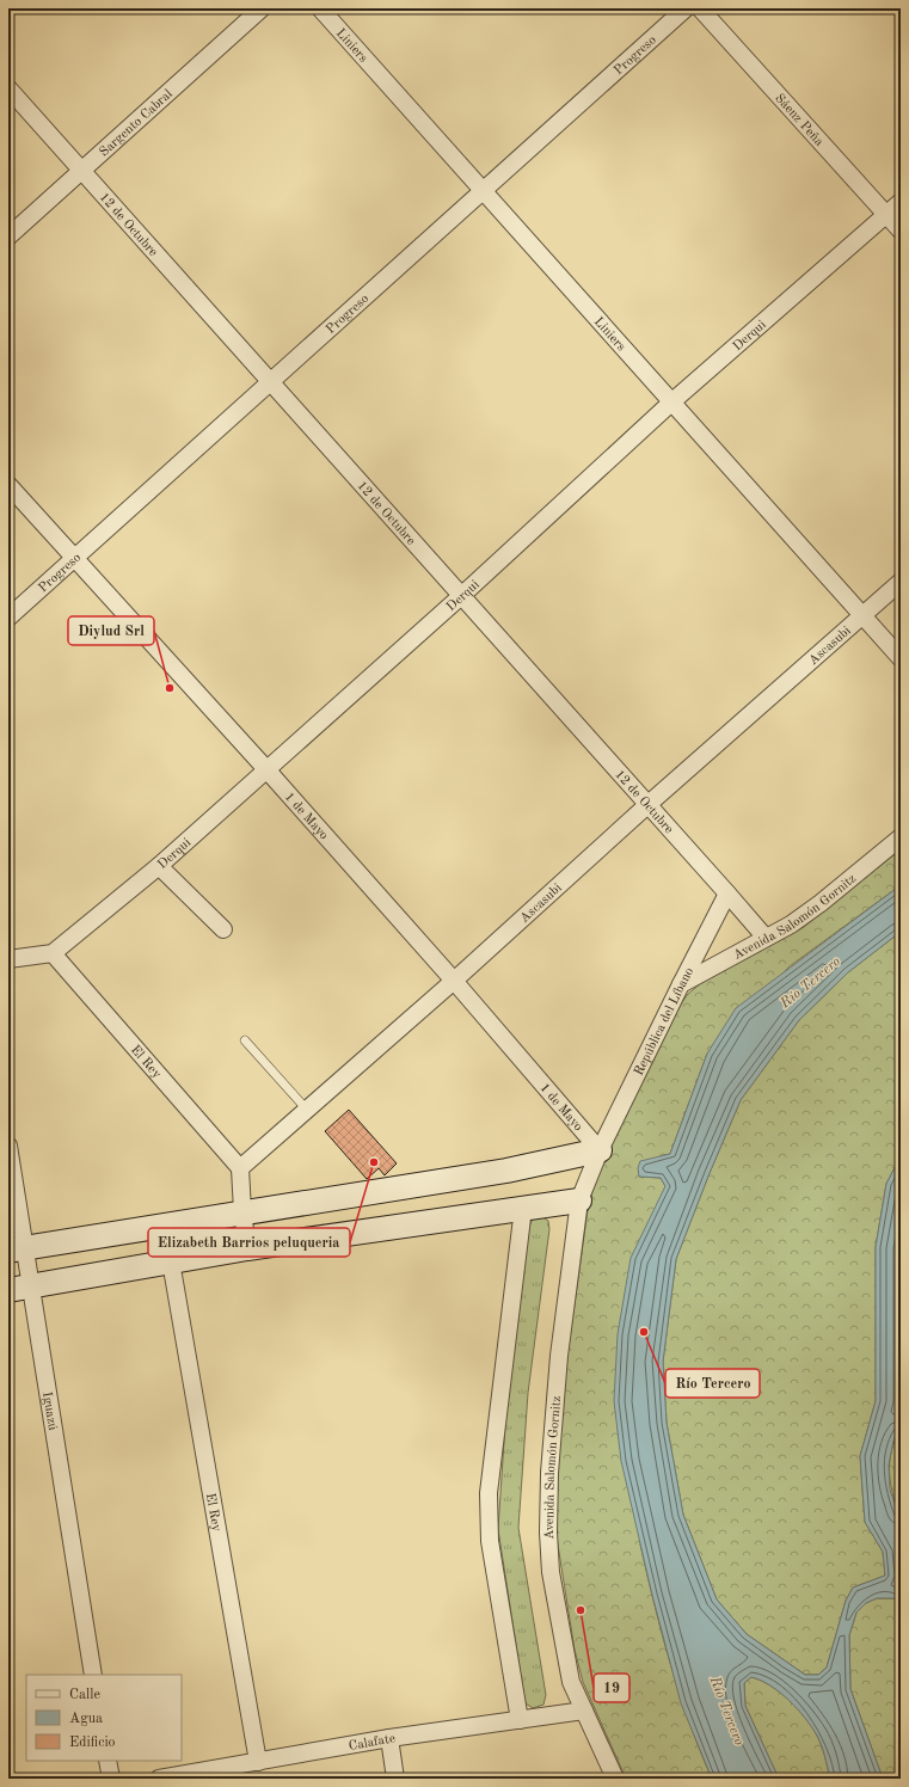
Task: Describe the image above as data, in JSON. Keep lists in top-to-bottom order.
{
  "streets": {
    "street": [
      "Liniers",
      "Progreso",
      "Sáenz Peña",
      "Sargento Cabral",
      "12 de Octubre",
      "Derqui",
      "Ascasubi",
      "1 de Mayo",
      "Avenida Salomón Gornitz",
      "República del Líbano",
      "El Rey",
      "Iguazú",
      "Calafate"
    ]
  },
  "crossings": [
    ["Liniers", "Progreso"],
    ["Liniers", "Derqui"],
    ["Liniers", "Ascasubi"],
    ["Progreso", "12 de Octubre"],
    ["Progreso", "1 de Mayo"],
    ["Sáenz Peña", "Derqui"],
    ["Sargento Cabral", "12 de Octubre"],
    ["12 de Octubre", "Derqui"],
    ["12 de Octubre", "Ascasubi"],
    ["12 de Octubre", "Avenida Salomón Gornitz"],
    ["12 de Octubre", "República del Líbano"],
    ["Derqui", "1 de Mayo"],
    ["Derqui", "El Rey"],
    ["Ascasubi", "1 de Mayo"],
    ["Ascasubi", "El Rey"],
    ["1 de Mayo", "Avenida Salomón Gornitz"],
    ["1 de Mayo", "República del Líbano"],
    ["Avenida Salomón Gornitz", "República del Líbano"],
    ["Avenida Salomón Gornitz", "Calafate"],
    ["El Rey", "Calafate"]
  ],
  "water": ["Río Tercero"],
  "places": [
    "Diylud Srl",
    "Elizabeth Barrios peluqueria",
    "Río Tercero",
    "19"
  ],
  "legend": ["Calle", "Agua", "Edificio"]
}
